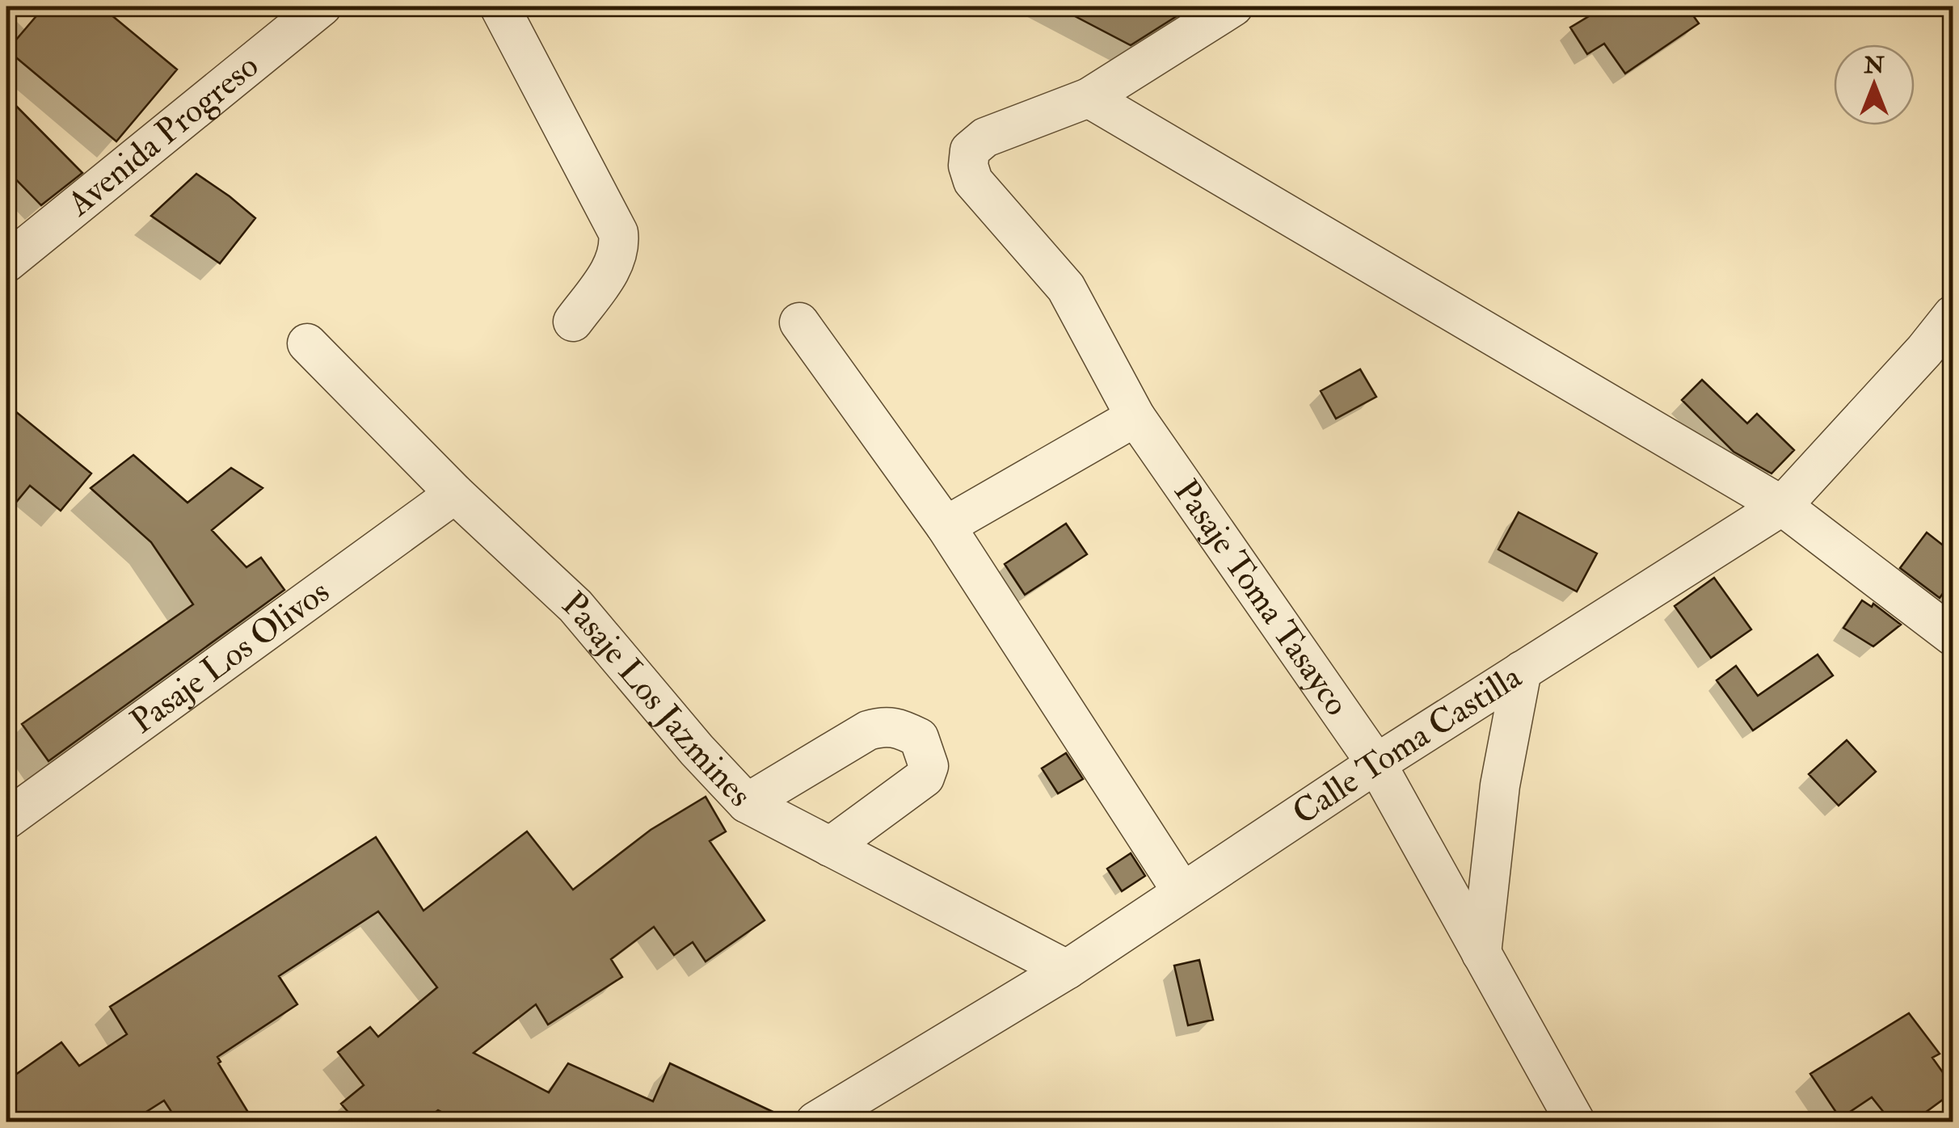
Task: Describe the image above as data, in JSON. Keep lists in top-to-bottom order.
{
  "streets": {
    "street": [
      "Avenida Progreso",
      "Pasaje Toma Tasayco",
      "Pasaje Los Olivos",
      "Pasaje Los Jazmines",
      "Calle Toma Castilla"
    ]
  },
  "crossings": [
    ["Pasaje Toma Tasayco", "Calle Toma Castilla"],
    ["Pasaje Los Olivos", "Pasaje Los Jazmines"],
    ["Pasaje Los Jazmines", "Calle Toma Castilla"]
  ],
  "north": "top"
}
